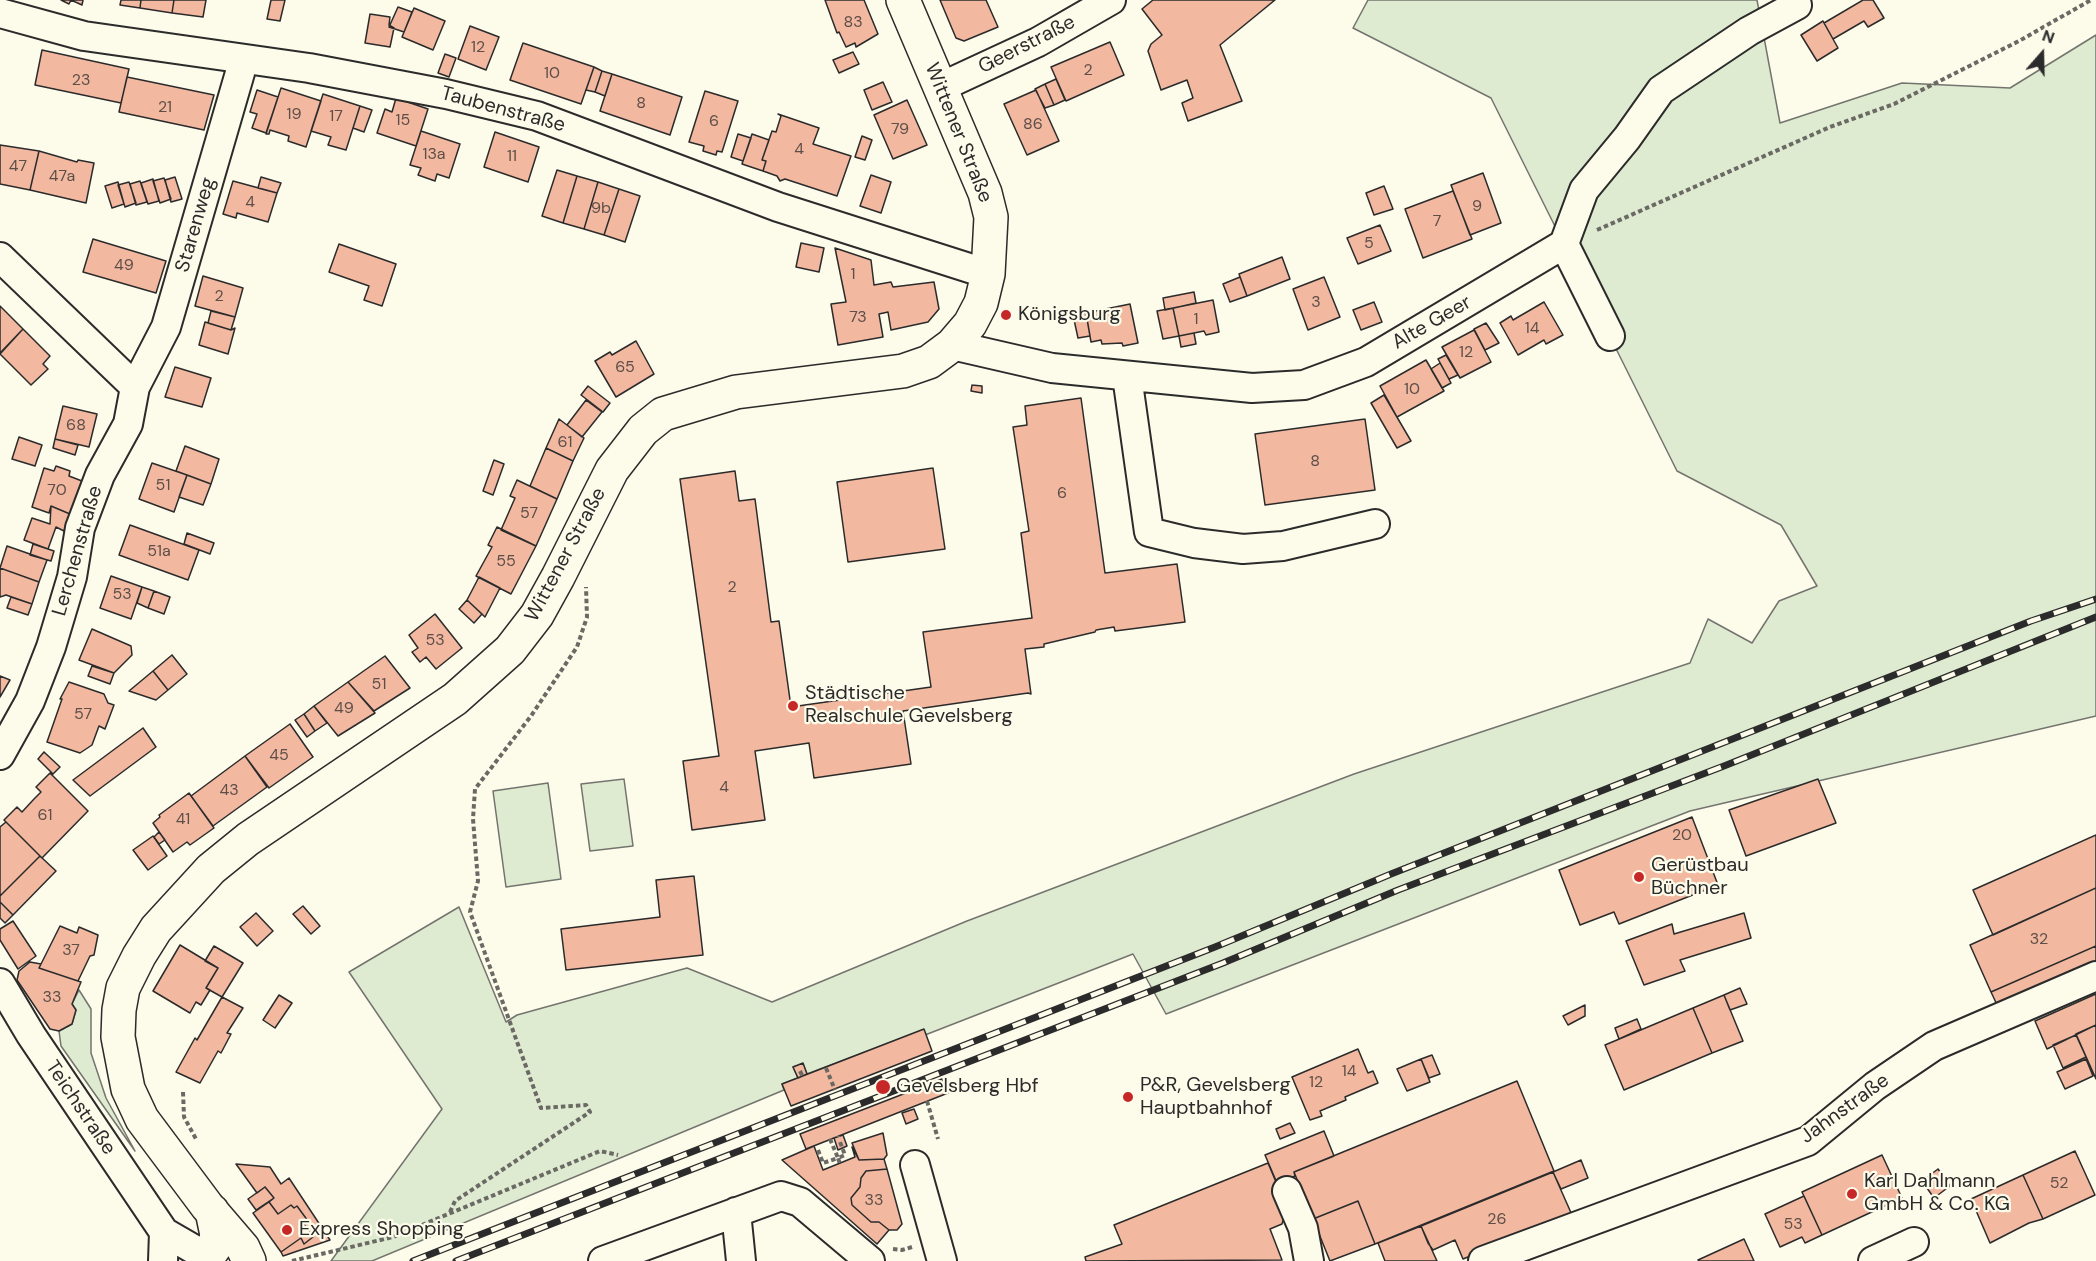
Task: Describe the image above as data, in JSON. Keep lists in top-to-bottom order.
{
  "streets": {
    "main road": ["Wittener Straße"],
    "street": [
      "Geerstraße",
      "Taubenstraße",
      "Starenweg",
      "Alte Geer",
      "Lerchenstraße",
      "Teichstraße",
      "Jahnstraße"
    ]
  },
  "crossings": [
    ["Geerstraße", "Wittener Straße"],
    ["Taubenstraße", "Wittener Straße"],
    ["Taubenstraße", "Starenweg"],
    ["Wittener Straße", "Alte Geer"],
    ["Starenweg", "Lerchenstraße"]
  ],
  "places": [
    "Königsburg",
    "Städtische Realschule Gevelsberg",
    "Gerüstbau Büchner",
    "Gevelsberg Hbf",
    "P&R, Gevelsberg Hauptbahnhof",
    "Karl Dahlmann GmbH & Co. KG",
    "Express Shopping"
  ],
  "house_numbers": [
    "83",
    "12",
    "2",
    "10",
    "23",
    "8",
    "21",
    "19",
    "17",
    "15",
    "6",
    "86",
    "79",
    "4",
    "13a",
    "11",
    "47",
    "47a",
    "4",
    "9",
    "9b",
    "7",
    "5",
    "49",
    "1",
    "2",
    "3",
    "73",
    "1",
    "14",
    "12",
    "65",
    "10",
    "68",
    "61",
    "8",
    "51",
    "70",
    "6",
    "57",
    "51a",
    "55",
    "2",
    "53",
    "53",
    "51",
    "49",
    "57",
    "45",
    "4",
    "43",
    "61",
    "41",
    "20",
    "32",
    "37",
    "33",
    "14",
    "12",
    "52",
    "33",
    "26",
    "53"
  ],
  "north": "top"
}
